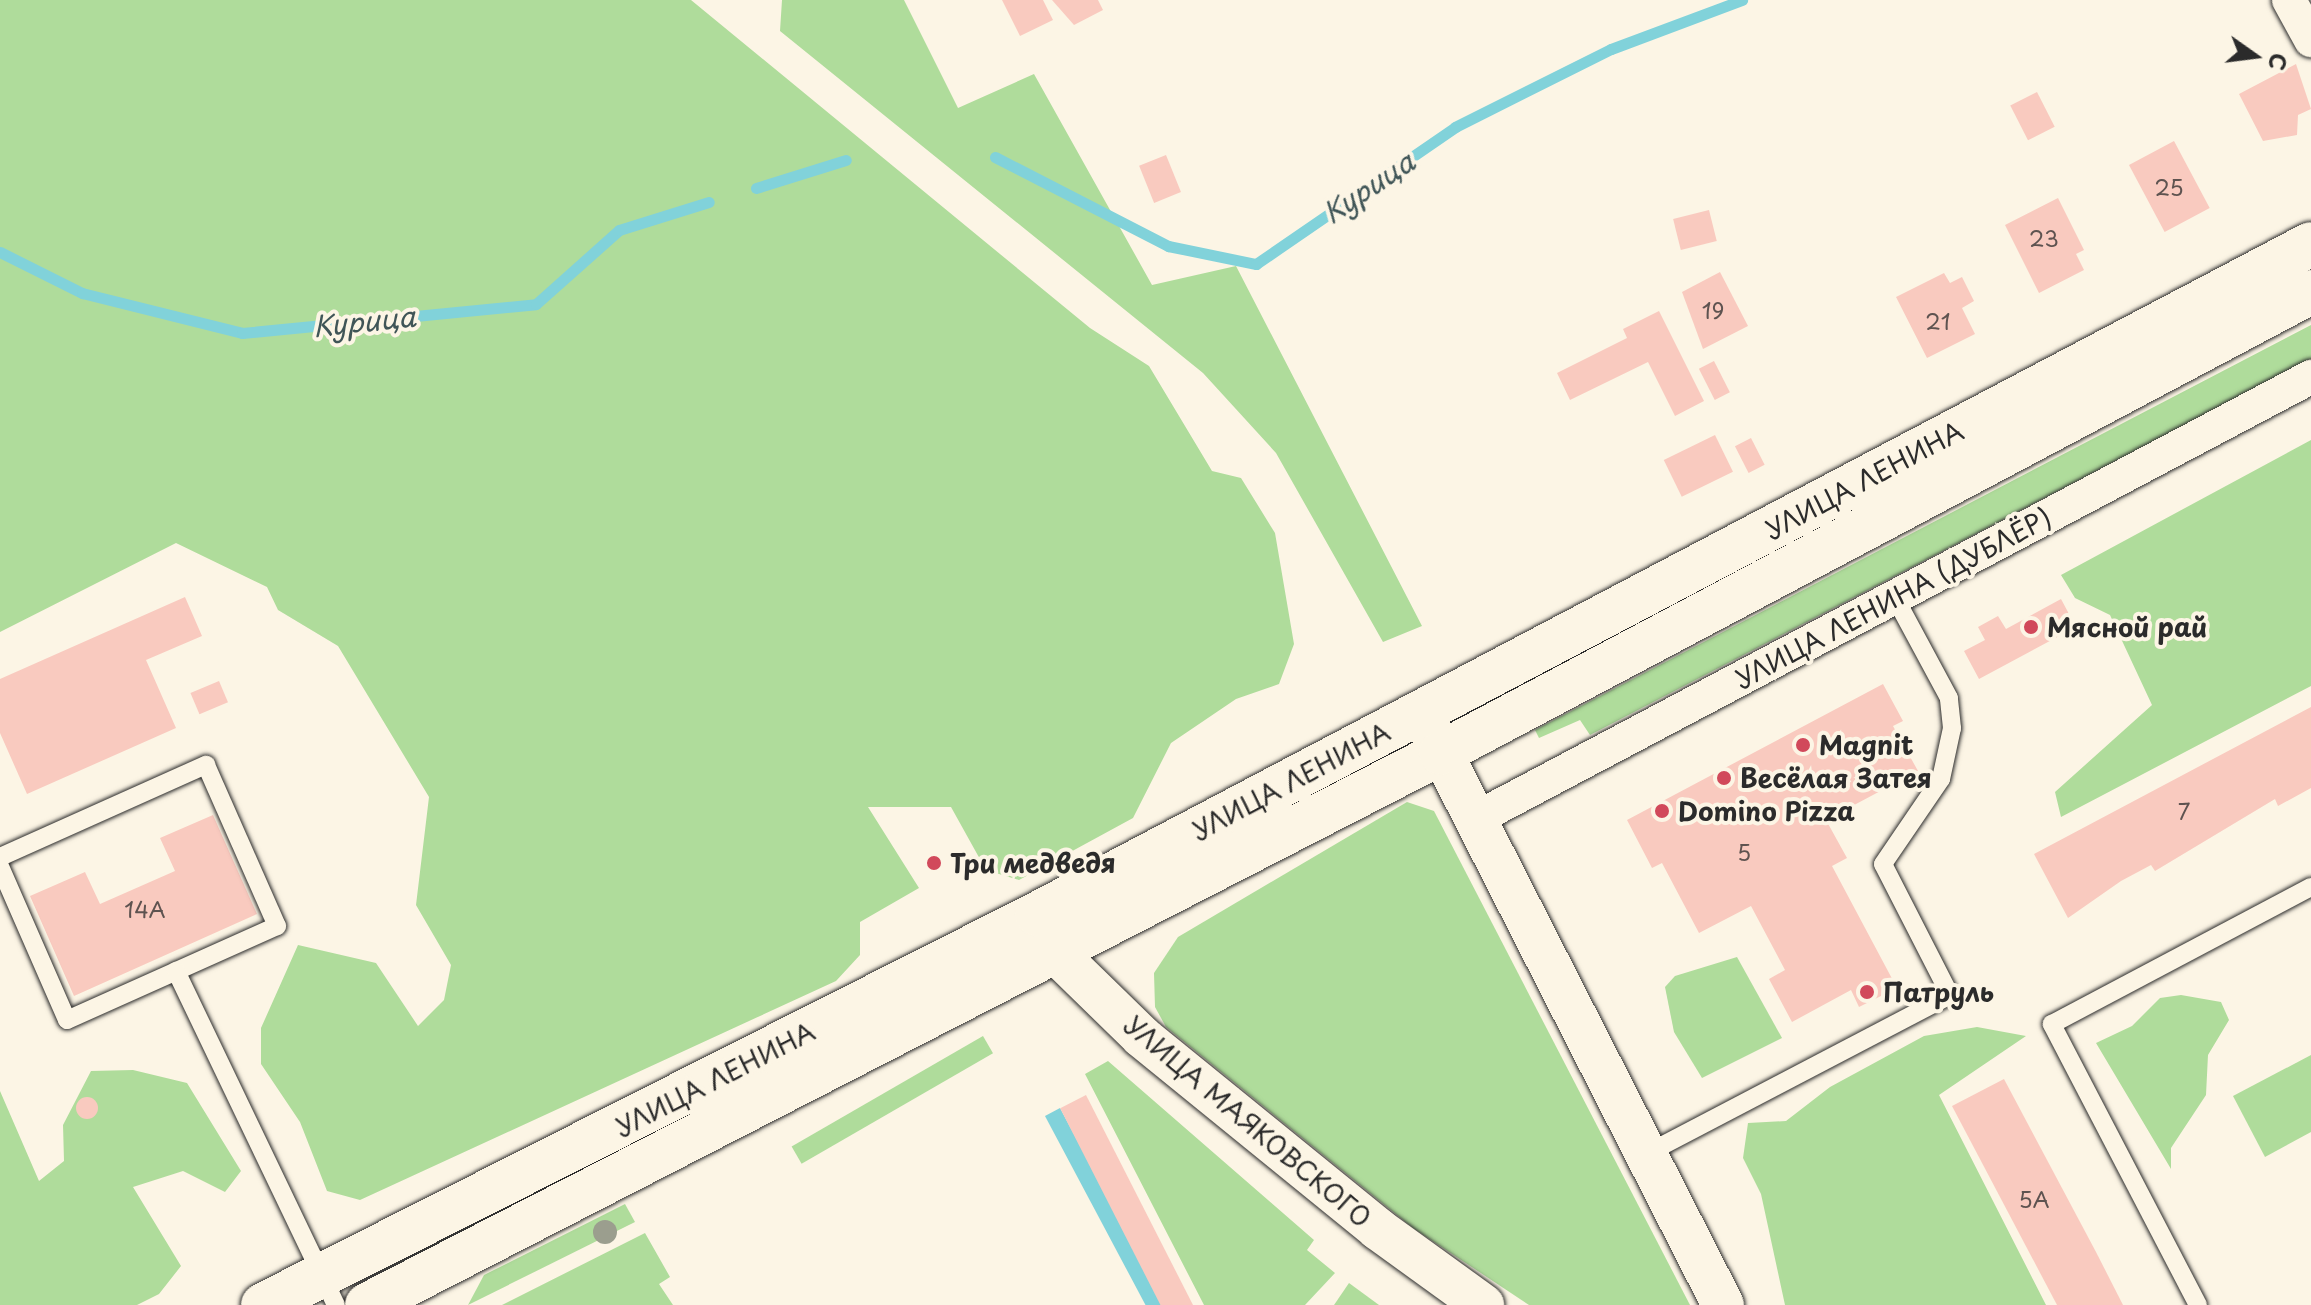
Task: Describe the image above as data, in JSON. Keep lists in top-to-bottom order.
{
  "streets": {
    "main road": ["УЛИЦА ЛЕНИНА"],
    "street": ["УЛИЦА ЛЕНИНА (ДУБЛЁР)", "УЛИЦА МАЯКОВСКОГО"]
  },
  "crossings": [
    ["УЛИЦА ЛЕНИНА", "УЛИЦА МАЯКОВСКОГО"]
  ],
  "water": ["Курица"],
  "places": [
    "Мясной рай",
    "Magnit",
    "Весёлая Затея",
    "Domino Pizza",
    "Три медведя",
    "Патруль"
  ],
  "house_numbers": [
    "25",
    "23",
    "19",
    "21",
    "7",
    "5",
    "14А",
    "5А"
  ],
  "north": "right"
}
